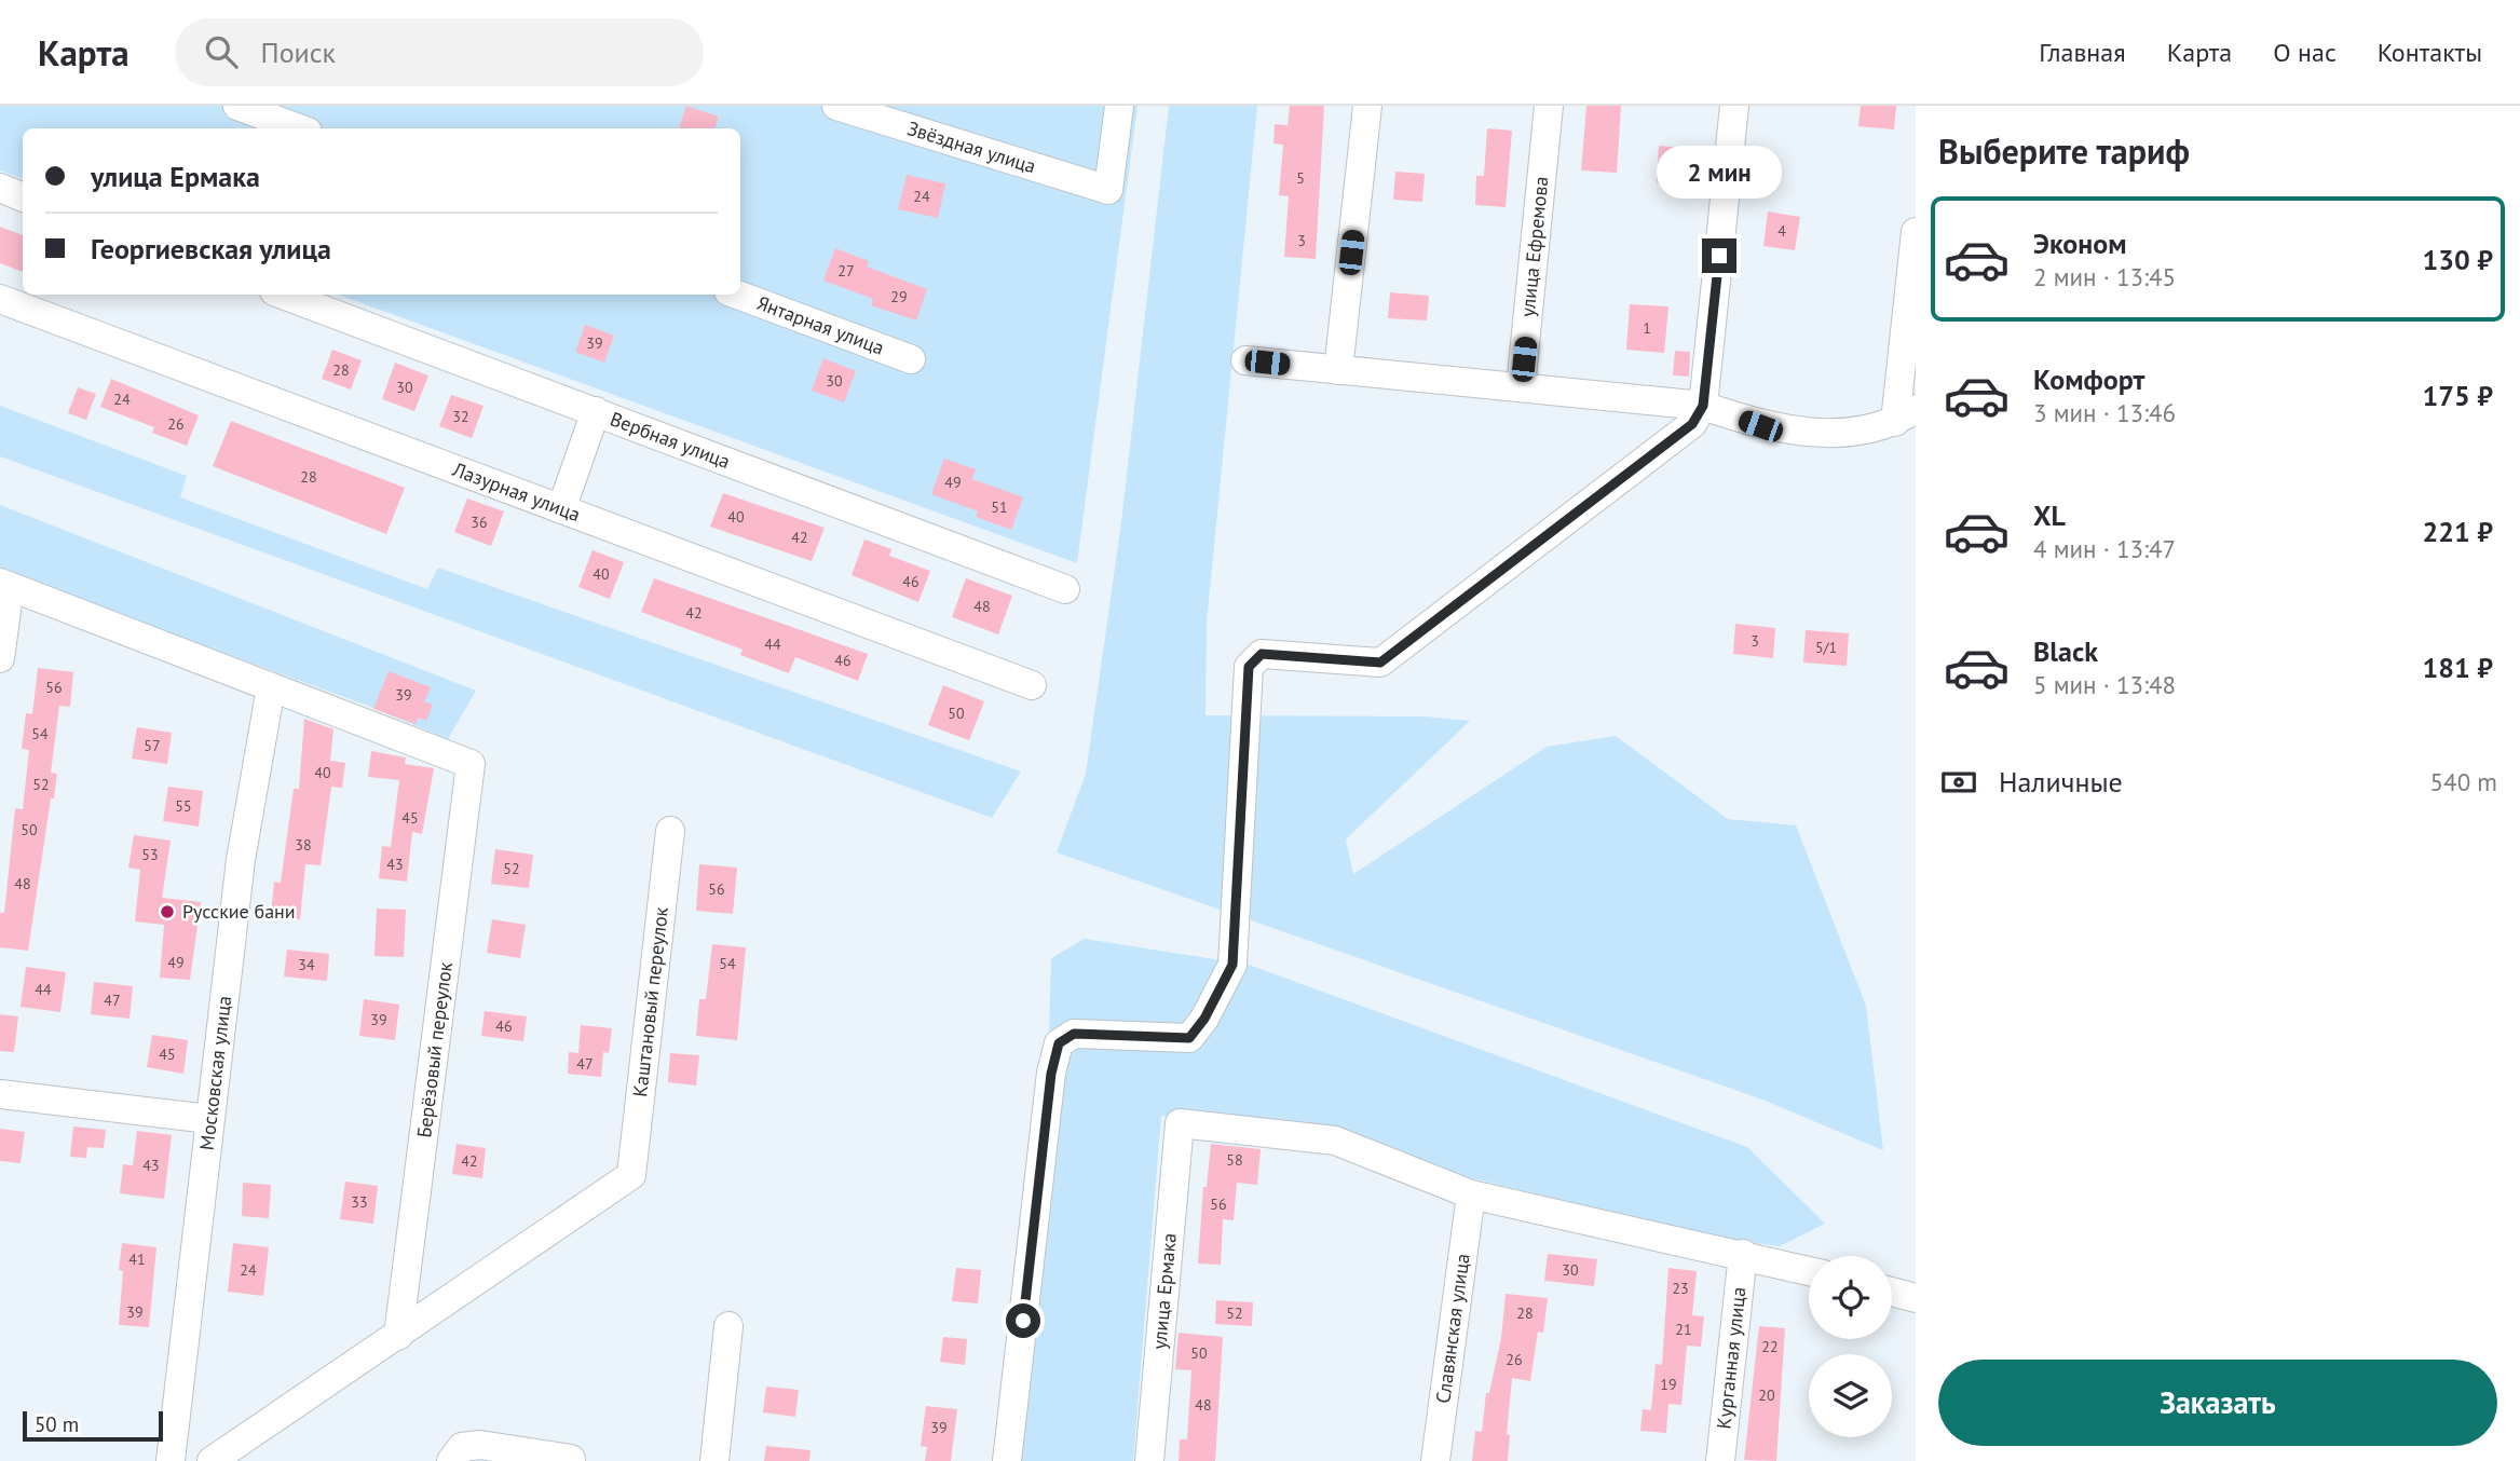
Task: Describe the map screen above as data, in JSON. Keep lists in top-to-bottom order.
{
  "streets": {
    "street": [
      "Звёздная улица",
      "улица Ефремова",
      "Янтарная улица",
      "Вербная улица",
      "Лазурная улица",
      "Каштановый переулок",
      "Берёзовый переулок",
      "Московская улица",
      "улица Ермака",
      "Славянская улица",
      "Курганная улица"
    ]
  },
  "crossings": [
    ["Каштановый переулок", "Берёзовый переулок"],
    ["Берёзовый переулок", "Московская улица"],
    ["улица Ермака", "Славянская улица"]
  ],
  "places": ["Русские бани"],
  "house_numbers": [
    "5",
    "24",
    "4",
    "3",
    "27",
    "29",
    "1",
    "39",
    "28",
    "30",
    "30",
    "24",
    "32",
    "26",
    "28",
    "49",
    "51",
    "40",
    "36",
    "42",
    "40",
    "46",
    "48",
    "42",
    "3",
    "44",
    "5/1",
    "46",
    "56",
    "39",
    "50",
    "54",
    "57",
    "40",
    "52",
    "55",
    "45",
    "50",
    "38",
    "53",
    "43",
    "52",
    "48",
    "56",
    "49",
    "54",
    "34",
    "44",
    "47",
    "39",
    "46",
    "45",
    "47",
    "58",
    "42",
    "43",
    "33",
    "56",
    "41",
    "24",
    "30",
    "23",
    "39",
    "52",
    "28",
    "21",
    "22",
    "50",
    "26",
    "19",
    "20",
    "48",
    "39"
  ],
  "scale_bar": "50 m",
  "page": {
    "header": "Карта",
    "search": "Поиск",
    "nav": [
      "Главная",
      "Карта",
      "О нас",
      "Контакты"
    ],
    "heading": "Выберите тариф",
    "banner": ["улица Ермака", "Георгиевская улица"],
    "bubble": "2 мин",
    "list": [
      {
        "name": "Эконом",
        "note": "2 мин · 13:45",
        "value": "130 ₽"
      },
      {
        "name": "Комфорт",
        "note": "3 мин · 13:46",
        "value": "175 ₽"
      },
      {
        "name": "XL",
        "note": "4 мин · 13:47",
        "value": "221 ₽"
      },
      {
        "name": "Black",
        "note": "5 мин · 13:48",
        "value": "181 ₽"
      }
    ],
    "pay": ["Наличные", "540 m"],
    "buttons": "Заказать",
    "scale": "50 m"
  }
}
